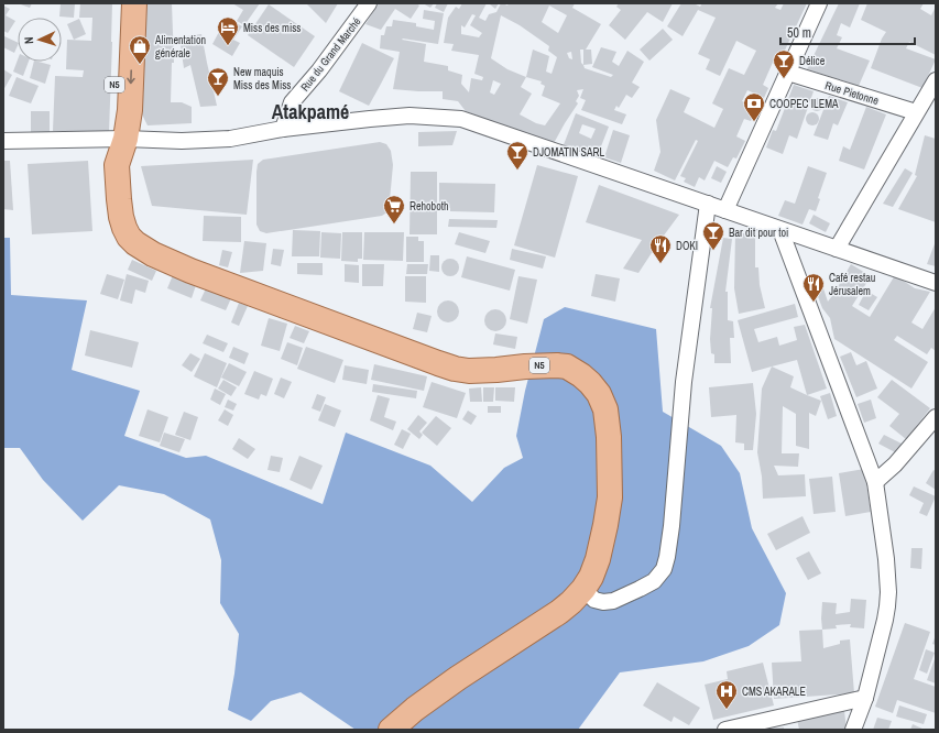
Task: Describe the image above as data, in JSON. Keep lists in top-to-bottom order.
{
  "streets": {
    "main road": ["N5"],
    "street": ["Rue du Grand Marché", "Rue Pietonne"]
  },
  "districts": ["Atakpamé"],
  "places": {
    "hotel": ["Miss des miss"],
    "shop": ["Alimentation générale"],
    "bar": [
      "Délice",
      "New maquis Miss des Miss",
      "DJOMATIN SARL",
      "Bar dit pour toi"
    ],
    "bank": ["COOPEC ILEMA"],
    "supermarket": ["Rehoboth"],
    "restaurant": ["DOKI", "Café restau Jérusalem"],
    "hospital": ["CMS AKARALE"]
  },
  "scale_bar": "50 m",
  "north": "left"
}
